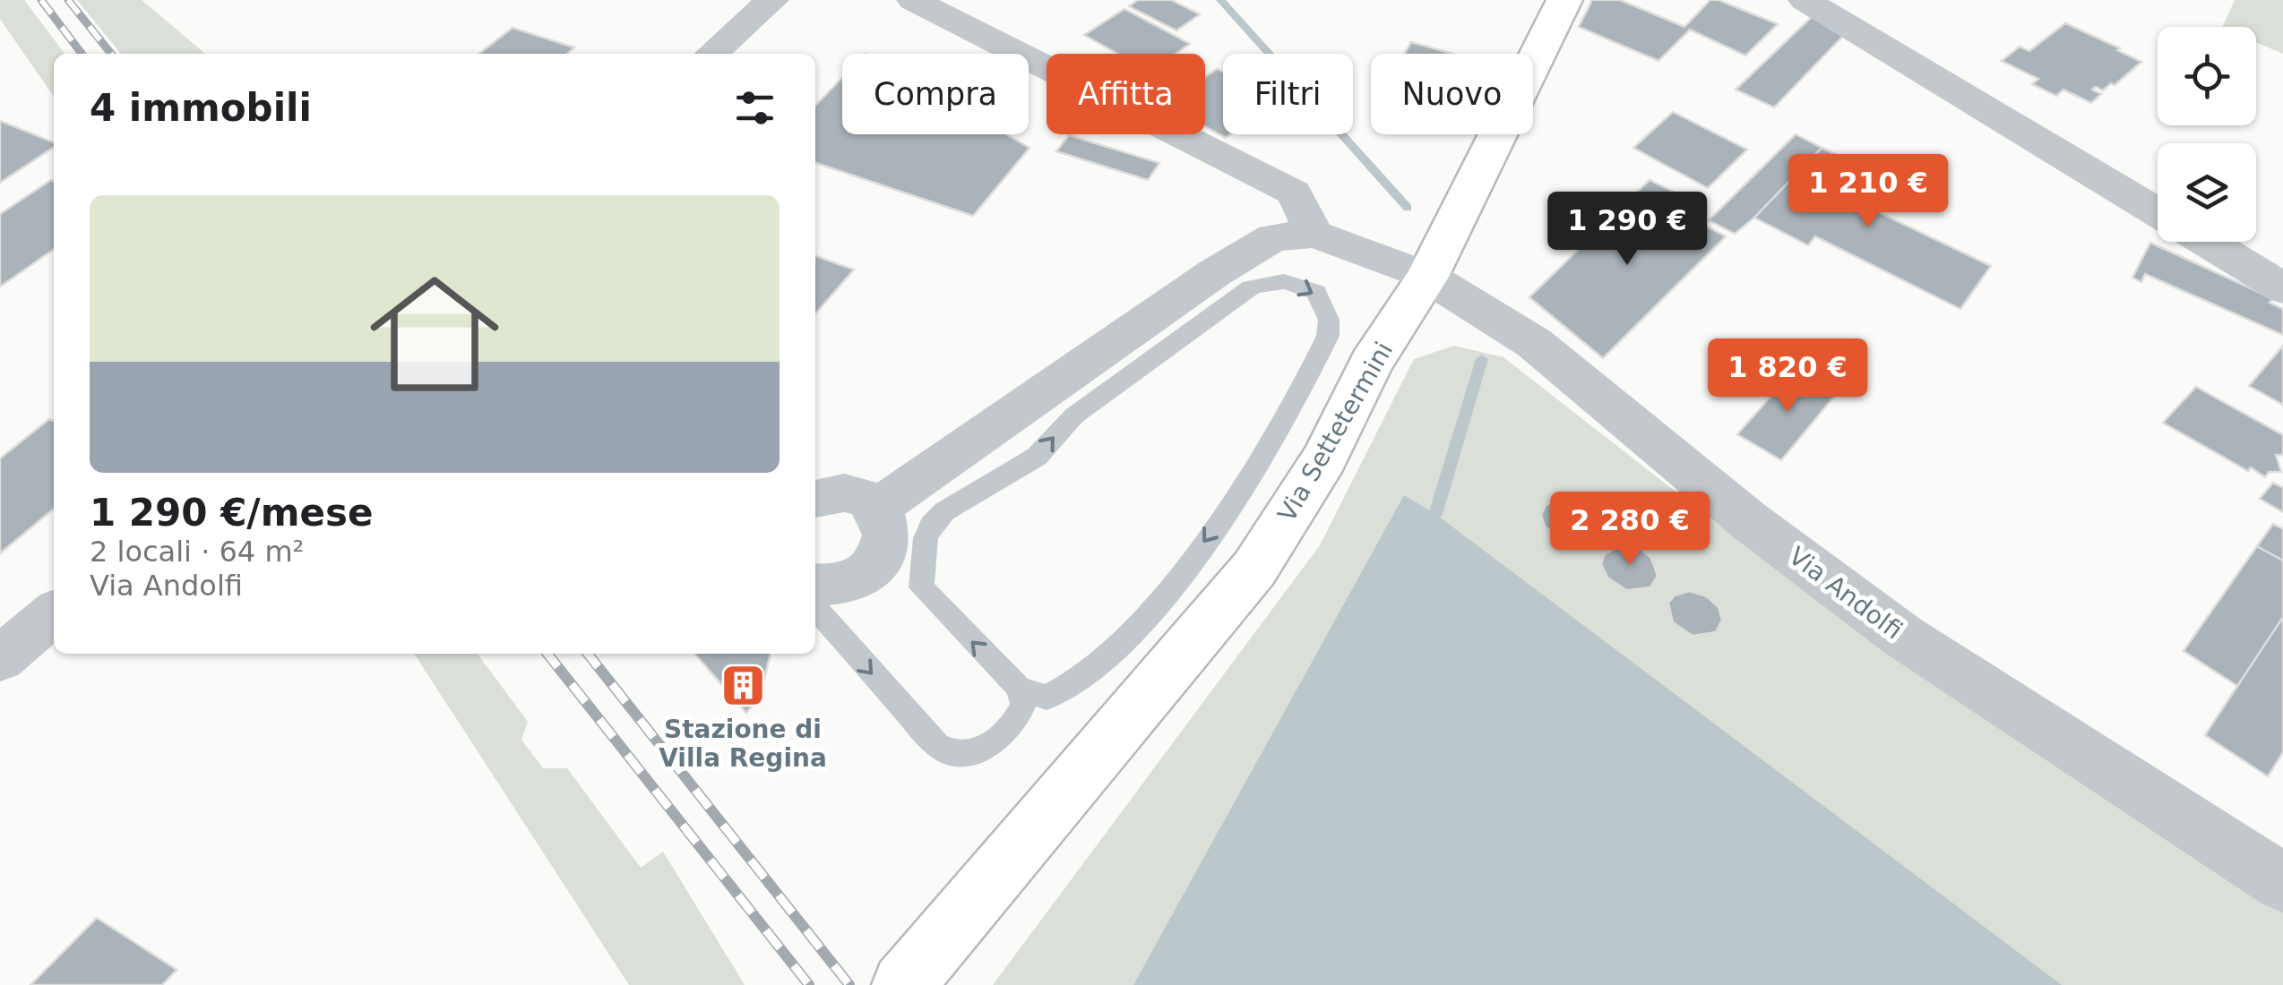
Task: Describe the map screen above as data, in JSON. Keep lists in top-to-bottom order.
{
  "streets": {
    "main road": ["Via Settetermini"],
    "street": ["Via Andolfi"]
  },
  "crossings": [
    ["Via Settetermini", "Via Andolfi"]
  ],
  "places": {
    "building": ["Stazione di Villa Regina"]
  },
  "page": {
    "chip": [
      "Compra",
      "Affitta",
      "Filtri",
      "Nuovo"
    ],
    "heading": "4 immobili",
    "price": [
      "1 210 €",
      "1 290 €",
      "1 820 €",
      "2 280 €"
    ],
    "list": [
      {
        "name": "1 290 €/mese",
        "note": "2 locali · 64 m² · Via Andolfi"
      }
    ]
  }
}
